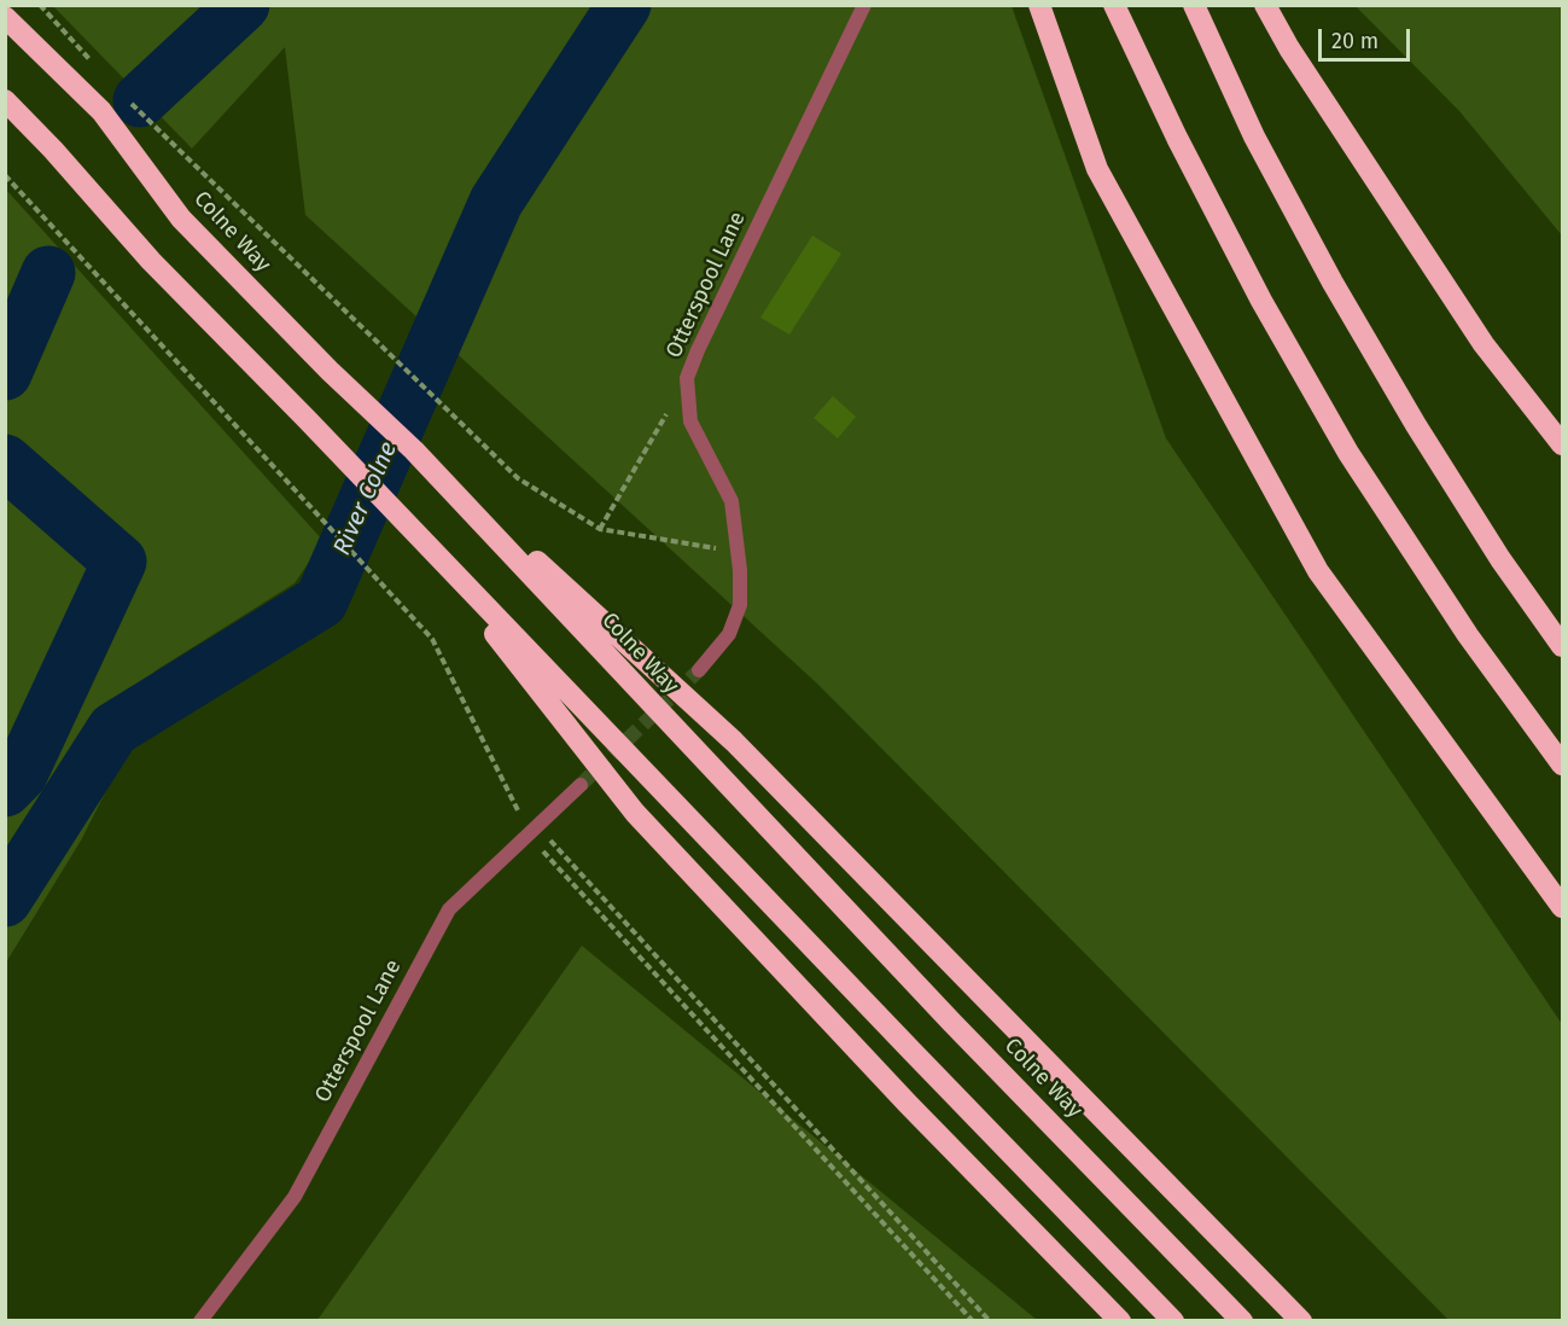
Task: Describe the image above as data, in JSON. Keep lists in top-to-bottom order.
{
  "streets": {
    "highway": ["Colne Way"],
    "street": ["Otterspool Lane"]
  },
  "water": ["River Colne"],
  "scale_bar": "20 m"
}
